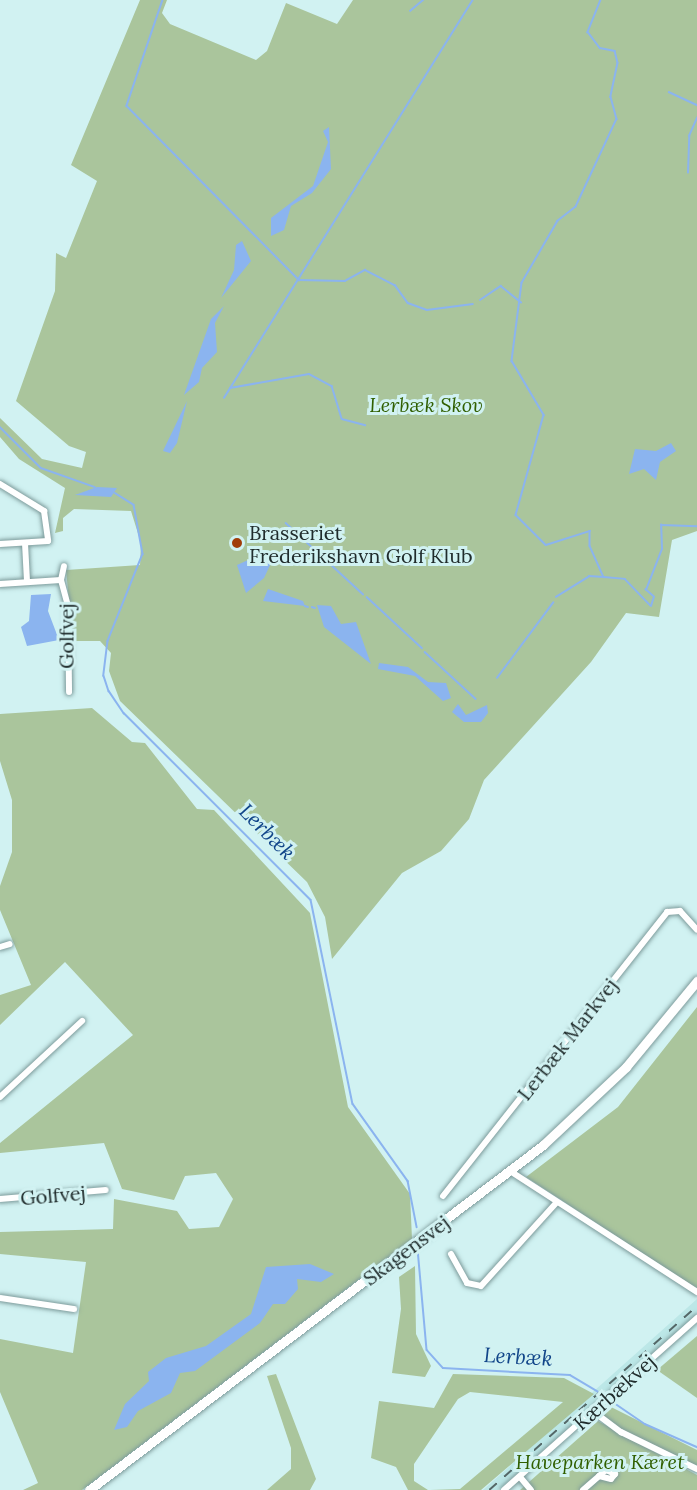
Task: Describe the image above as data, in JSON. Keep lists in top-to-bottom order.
{
  "streets": {
    "main road": ["Skagensvej"],
    "street": ["Golfvej", "Lerbæk Markvej", "Kærbækvej"]
  },
  "water": ["Lerbæk"],
  "parks": ["Lerbæk Skov", "Haveparken Kæret"],
  "places": ["Brasseriet Frederikshavn Golf Klub"]
}
